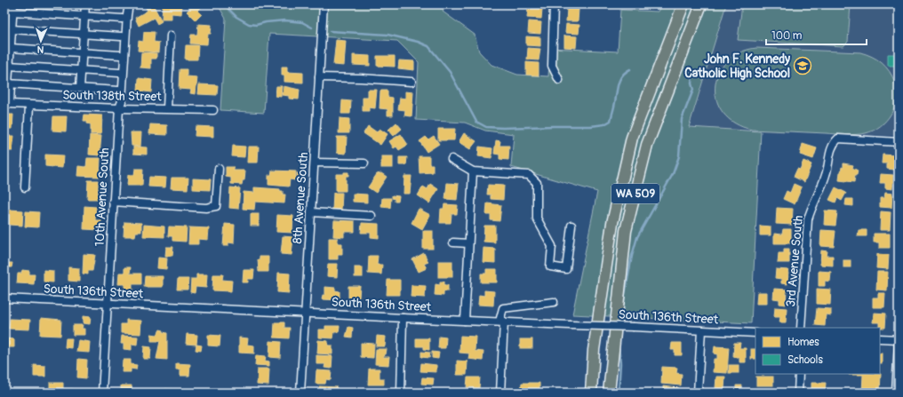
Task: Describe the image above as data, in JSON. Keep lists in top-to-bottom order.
{
  "streets": {
    "highway": ["WA 509"],
    "street": [
      "South 138th Street",
      "10th Avenue South",
      "8th Avenue South",
      "3rd Avenue South",
      "South 136th Street"
    ]
  },
  "crossings": [
    ["South 138th Street", "10th Avenue South"],
    ["10th Avenue South", "South 136th Street"],
    ["8th Avenue South", "South 136th Street"]
  ],
  "places": {
    "school or university": ["John F. Kennedy Catholic High School"]
  },
  "legend": ["Homes", "Schools"],
  "scale_bar": "100 m",
  "north": "bottom"
}
